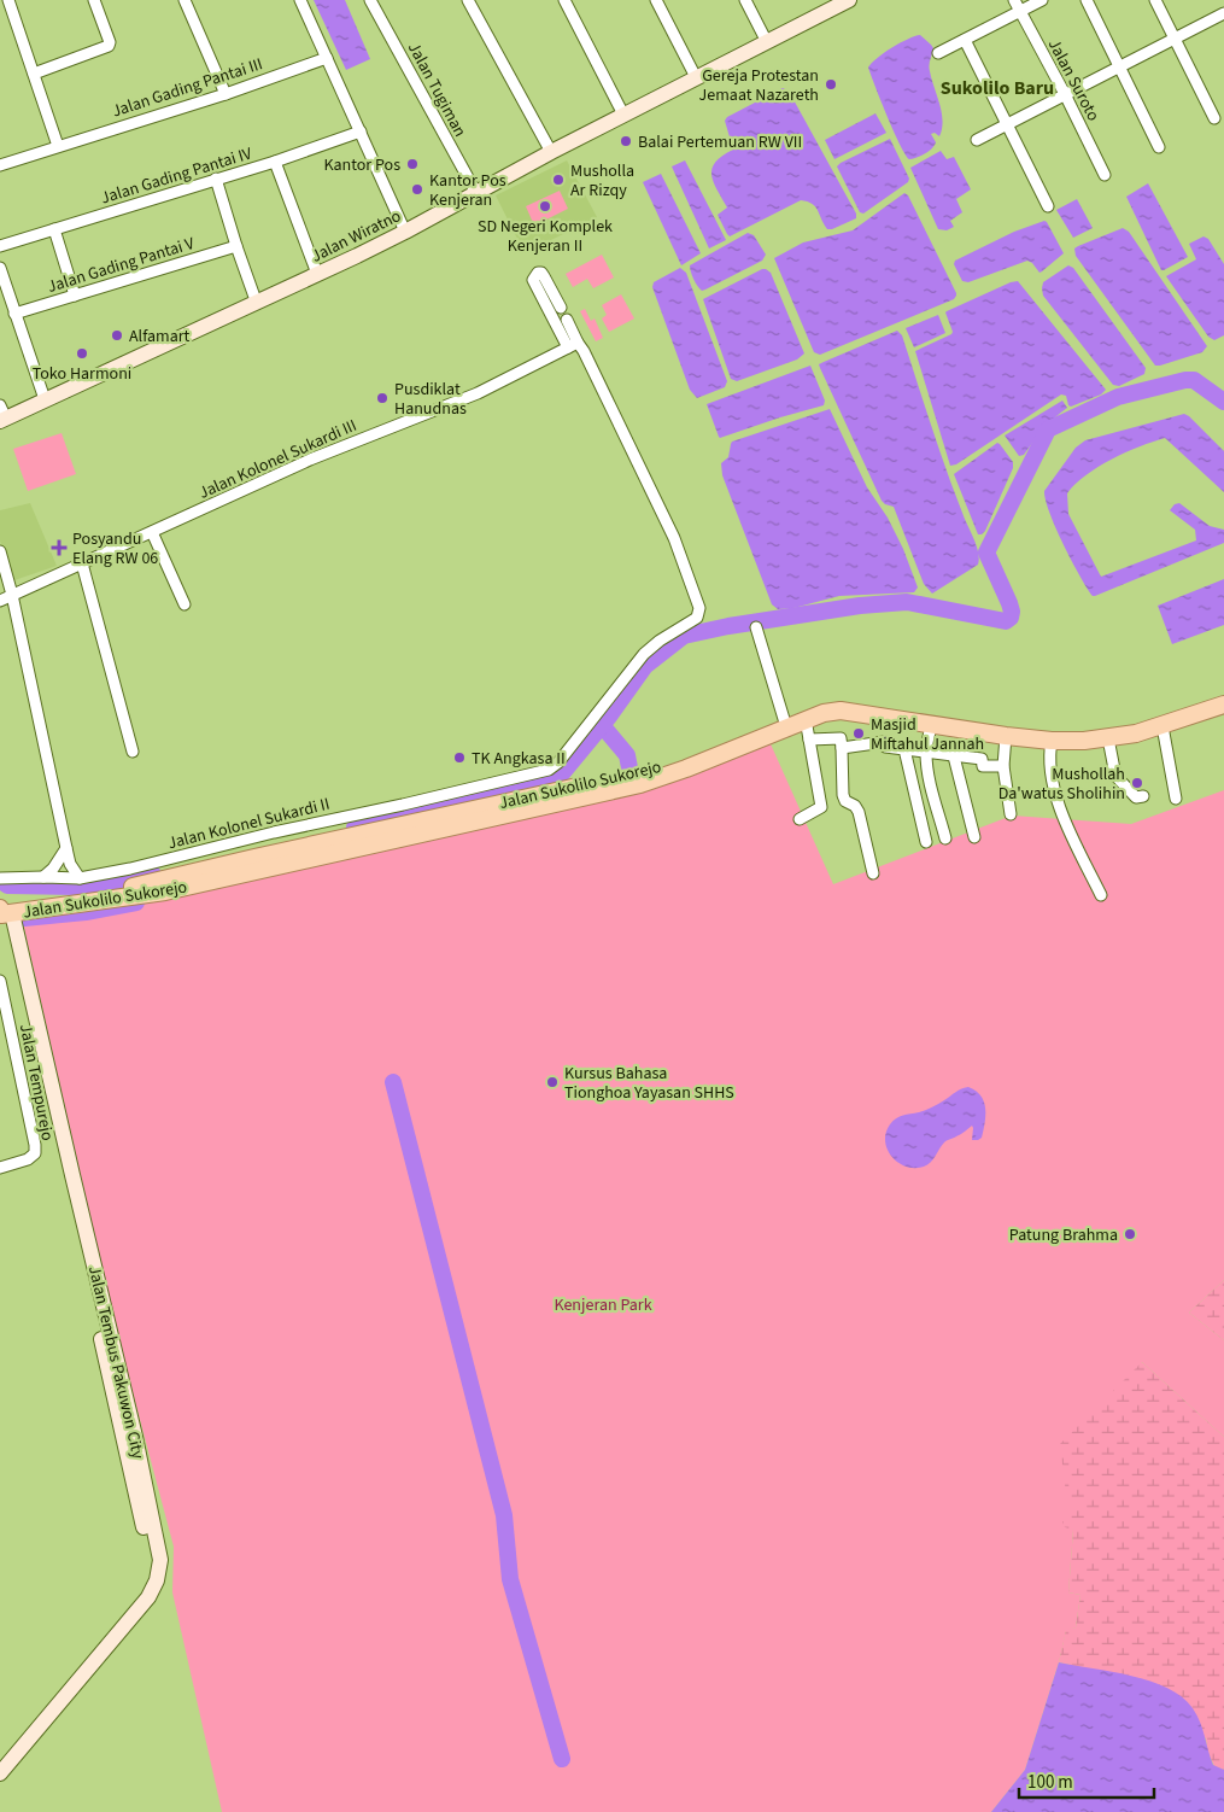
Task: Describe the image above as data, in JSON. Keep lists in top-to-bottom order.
{
  "streets": {
    "main road": ["Jalan Sukolilo Sukorejo"],
    "street": [
      "Jalan Suroto",
      "Jalan Gading Pantai III",
      "Jalan Tugiman",
      "Jalan Gading Pantai IV",
      "Jalan Wiratno",
      "Jalan Gading Pantai V",
      "Jalan Kolonel Sukardi III",
      "Jalan Kolonel Sukardi II",
      "Jalan Tempurejo",
      "Jalan Tembus Pakuwon City"
    ]
  },
  "crossings": [
    ["Jalan Tugiman", "Jalan Wiratno"],
    ["Jalan Kolonel Sukardi III", "Jalan Kolonel Sukardi II"],
    ["Jalan Sukolilo Sukorejo", "Jalan Tembus Pakuwon City"]
  ],
  "districts": ["Sukolilo Baru"],
  "parks": ["Kenjeran Park"],
  "places": {
    "other": [
      "Gereja Protestan Jemaat Nazareth",
      "Balai Pertemuan RW VII",
      "Kantor Pos",
      "Musholla Ar Rizqy",
      "Kantor Pos Kenjeran",
      "SD Negeri Komplek Kenjeran II",
      "Alfamart",
      "Toko Harmoni",
      "Pusdiklat Hanudnas",
      "Masjid Miftahul Jannah",
      "TK Angkasa II",
      "Mushollah Da'watus Sholihin",
      "Kursus Bahasa Tionghoa Yayasan SHHS",
      "Patung Brahma"
    ],
    "health": ["Posyandu Elang RW 06"]
  },
  "scale_bar": "100 m"
}
